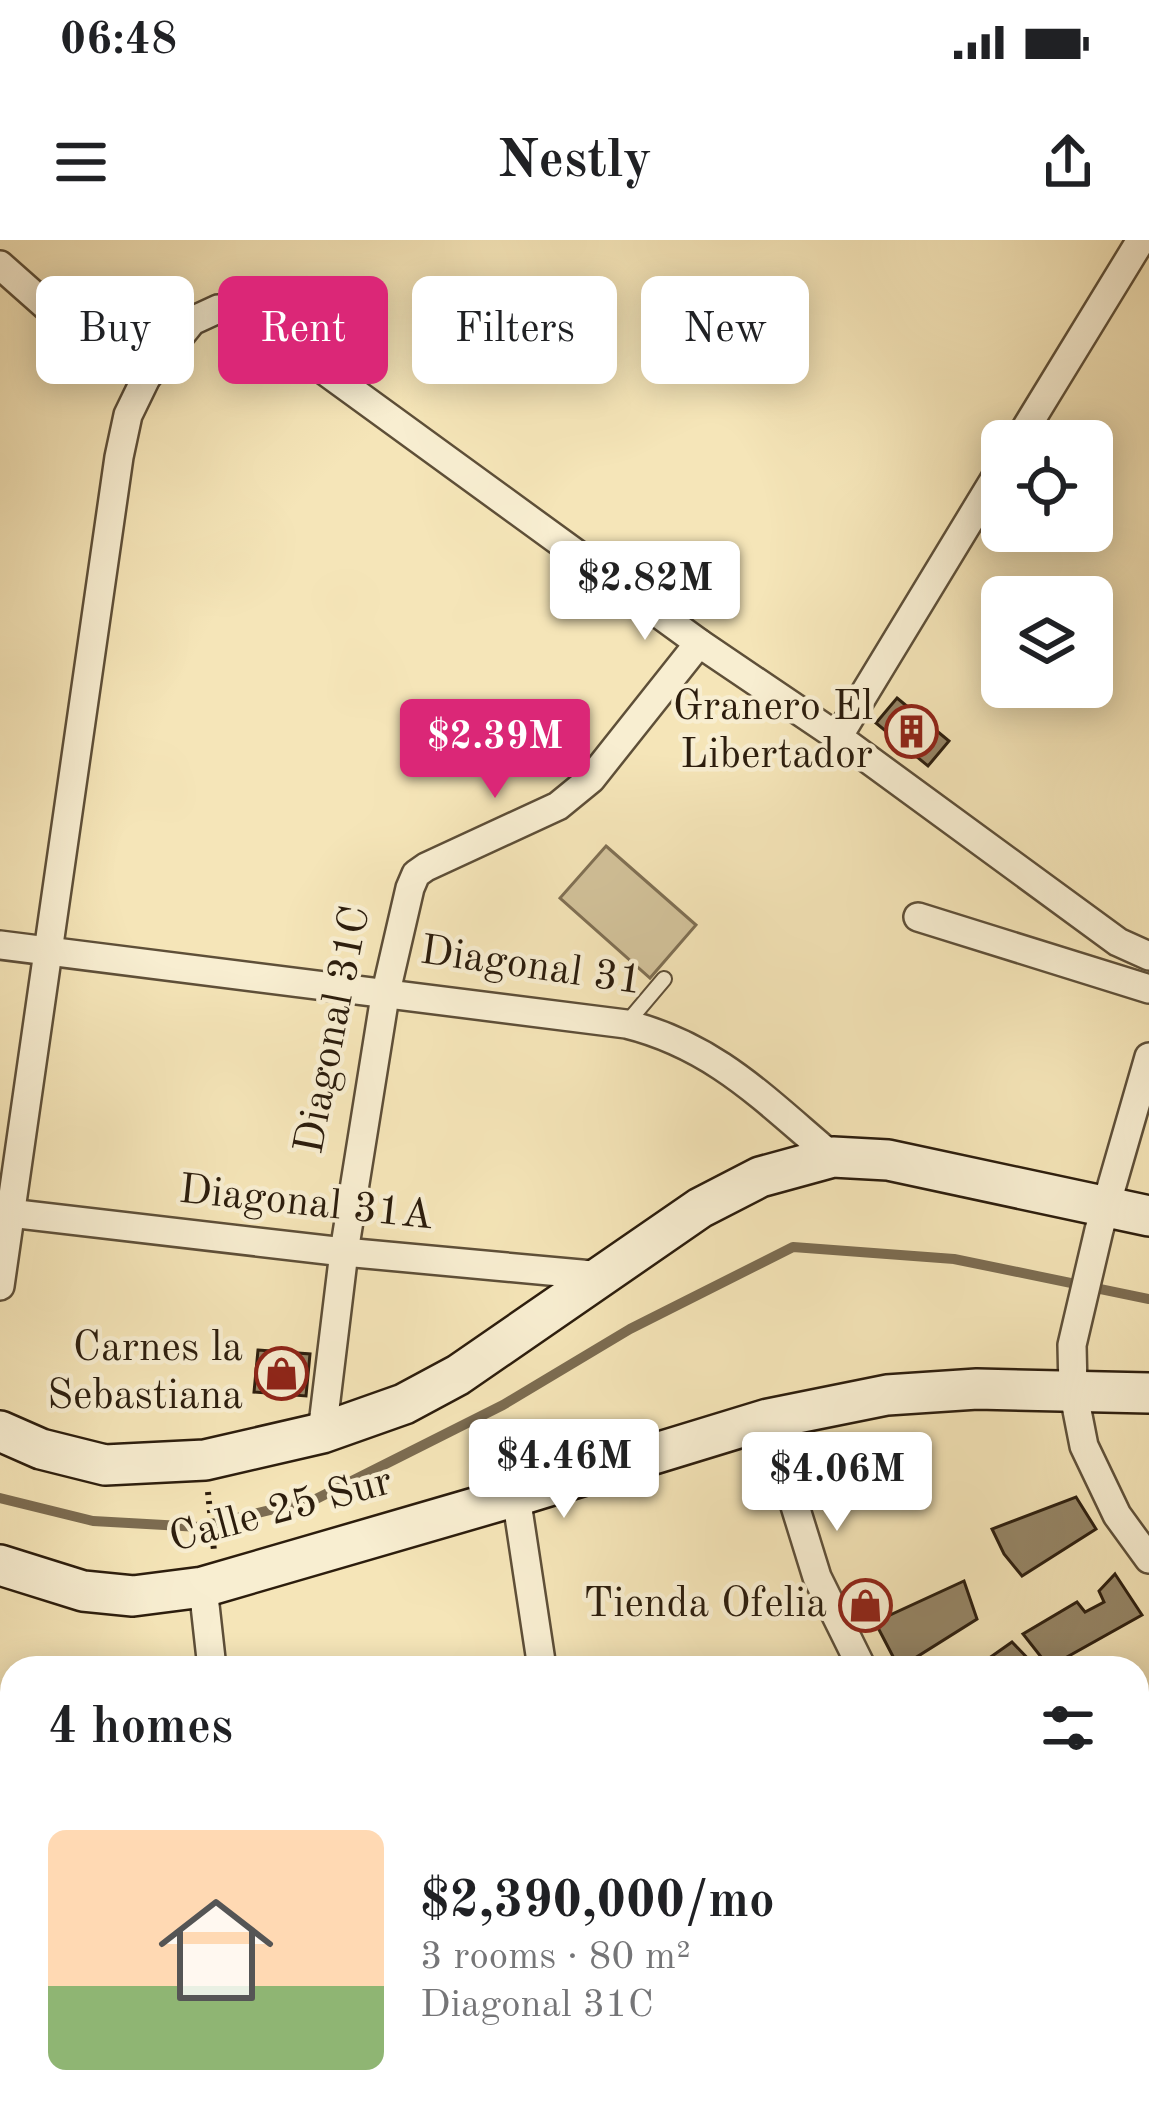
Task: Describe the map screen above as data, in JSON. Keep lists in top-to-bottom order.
{
  "streets": {
    "main road": ["Calle 25 Sur"],
    "street": ["Diagonal 31", "Diagonal 31C", "Diagonal 31A"]
  },
  "crossings": [
    ["Diagonal 31", "Diagonal 31C"],
    ["Diagonal 31C", "Diagonal 31A"]
  ],
  "places": {
    "building": ["Granero El Libertador"],
    "shop": ["Carnes la Sebastiana", "Tienda Ofelia"]
  },
  "page": {
    "status": "06:48",
    "header": "Nestly",
    "chip": [
      "Buy",
      "Rent",
      "Filters",
      "New"
    ],
    "price": [
      "$2.82M",
      "$2.39M",
      "$4.46M",
      "$4.06M"
    ],
    "heading": "4 homes",
    "list": [
      {
        "name": "$2,390,000/mo",
        "note": "3 rooms · 80 m² · Diagonal 31C"
      }
    ]
  }
}
